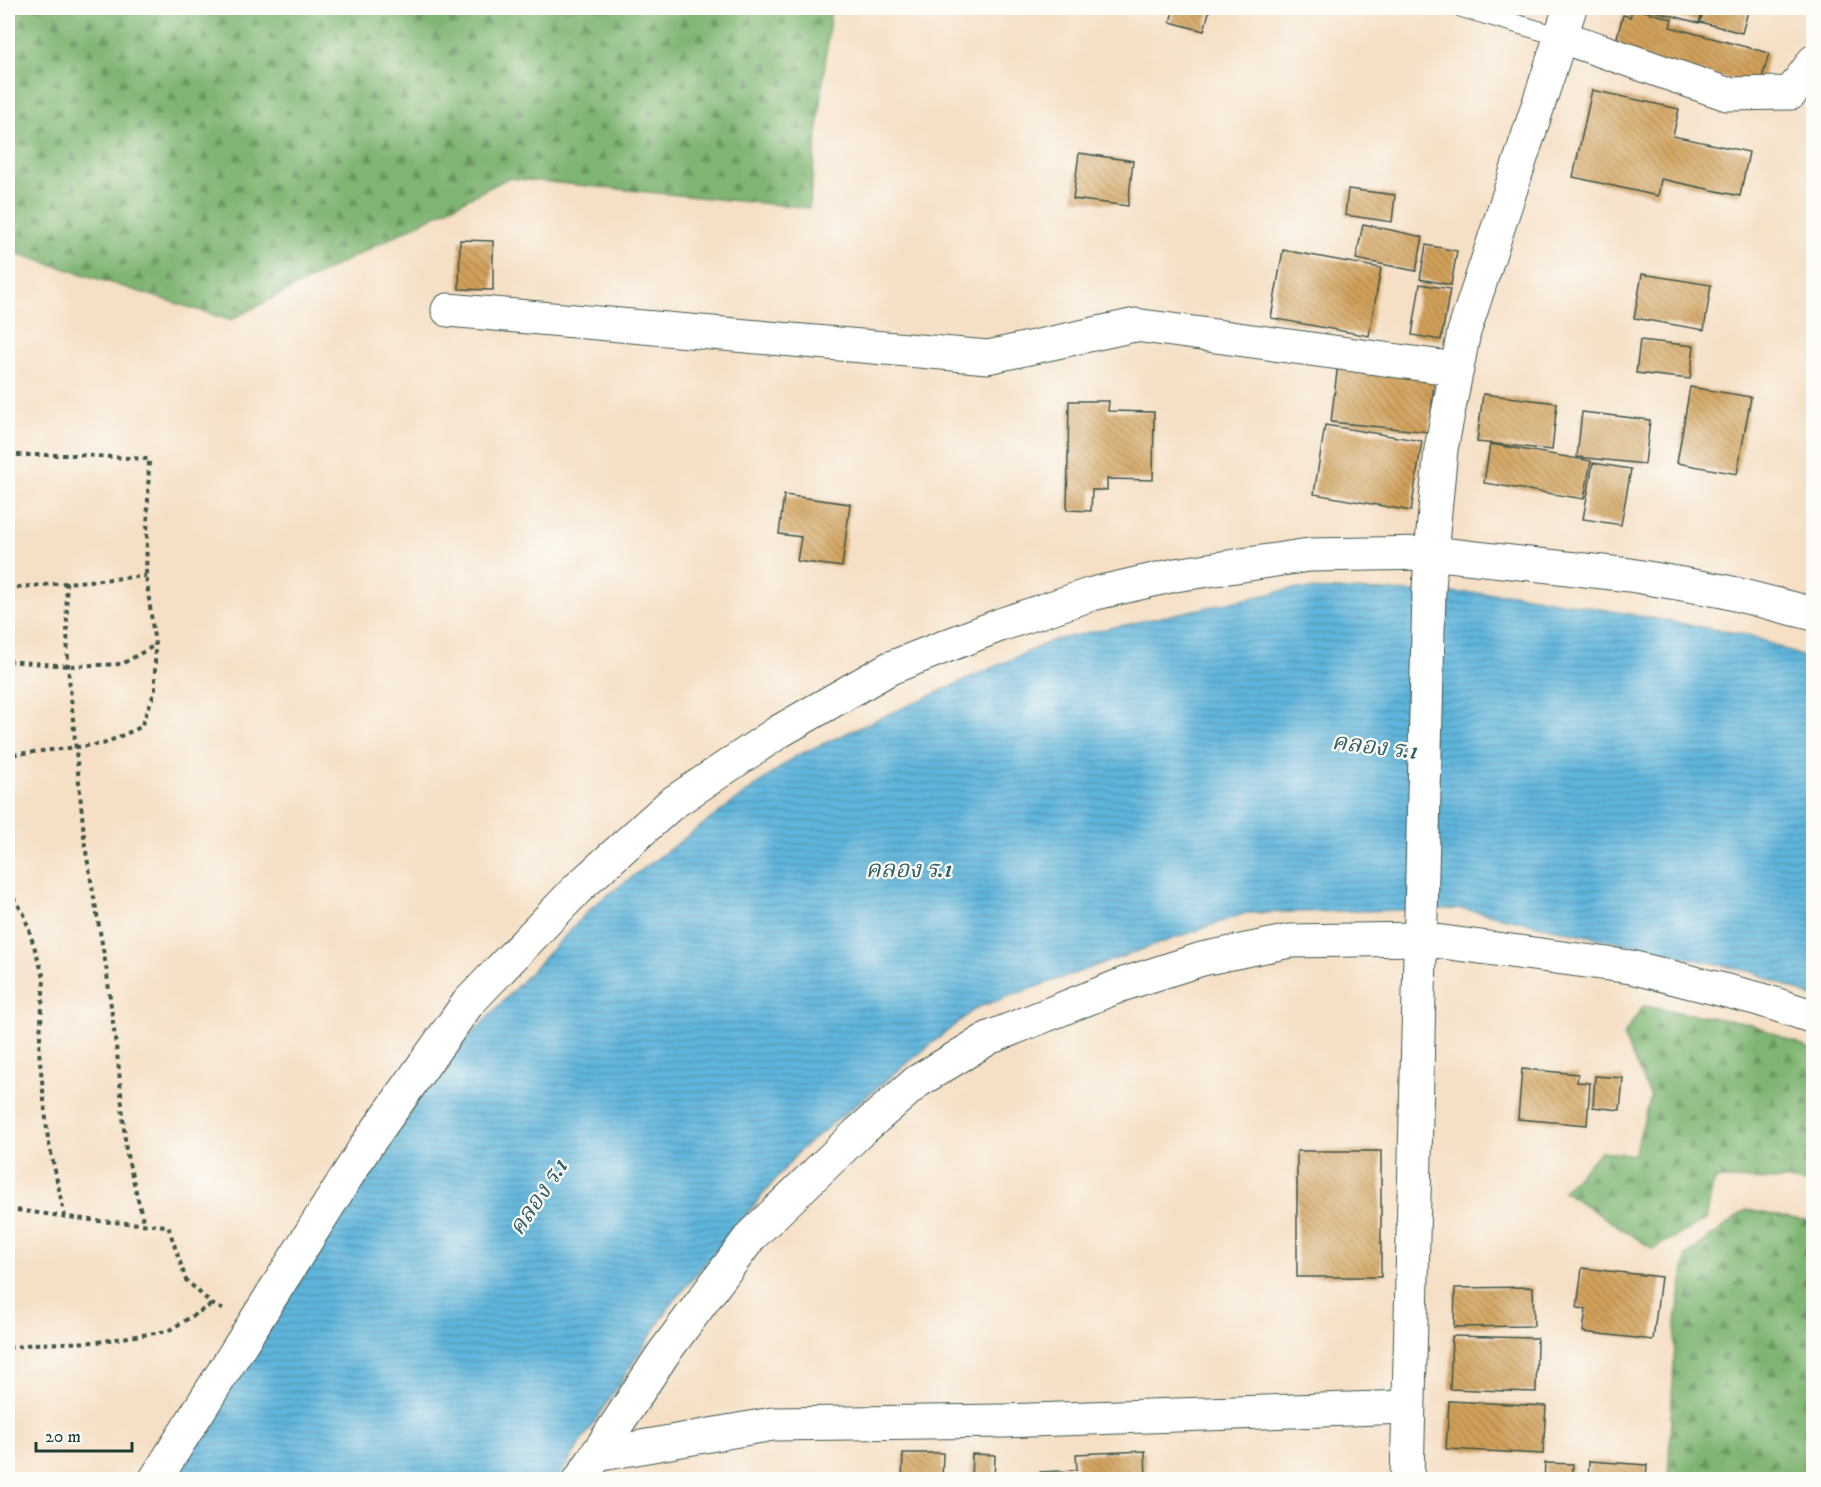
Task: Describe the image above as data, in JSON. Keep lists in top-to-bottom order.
{
  "water": ["คลอง ร.1"],
  "scale_bar": "20 m"
}
